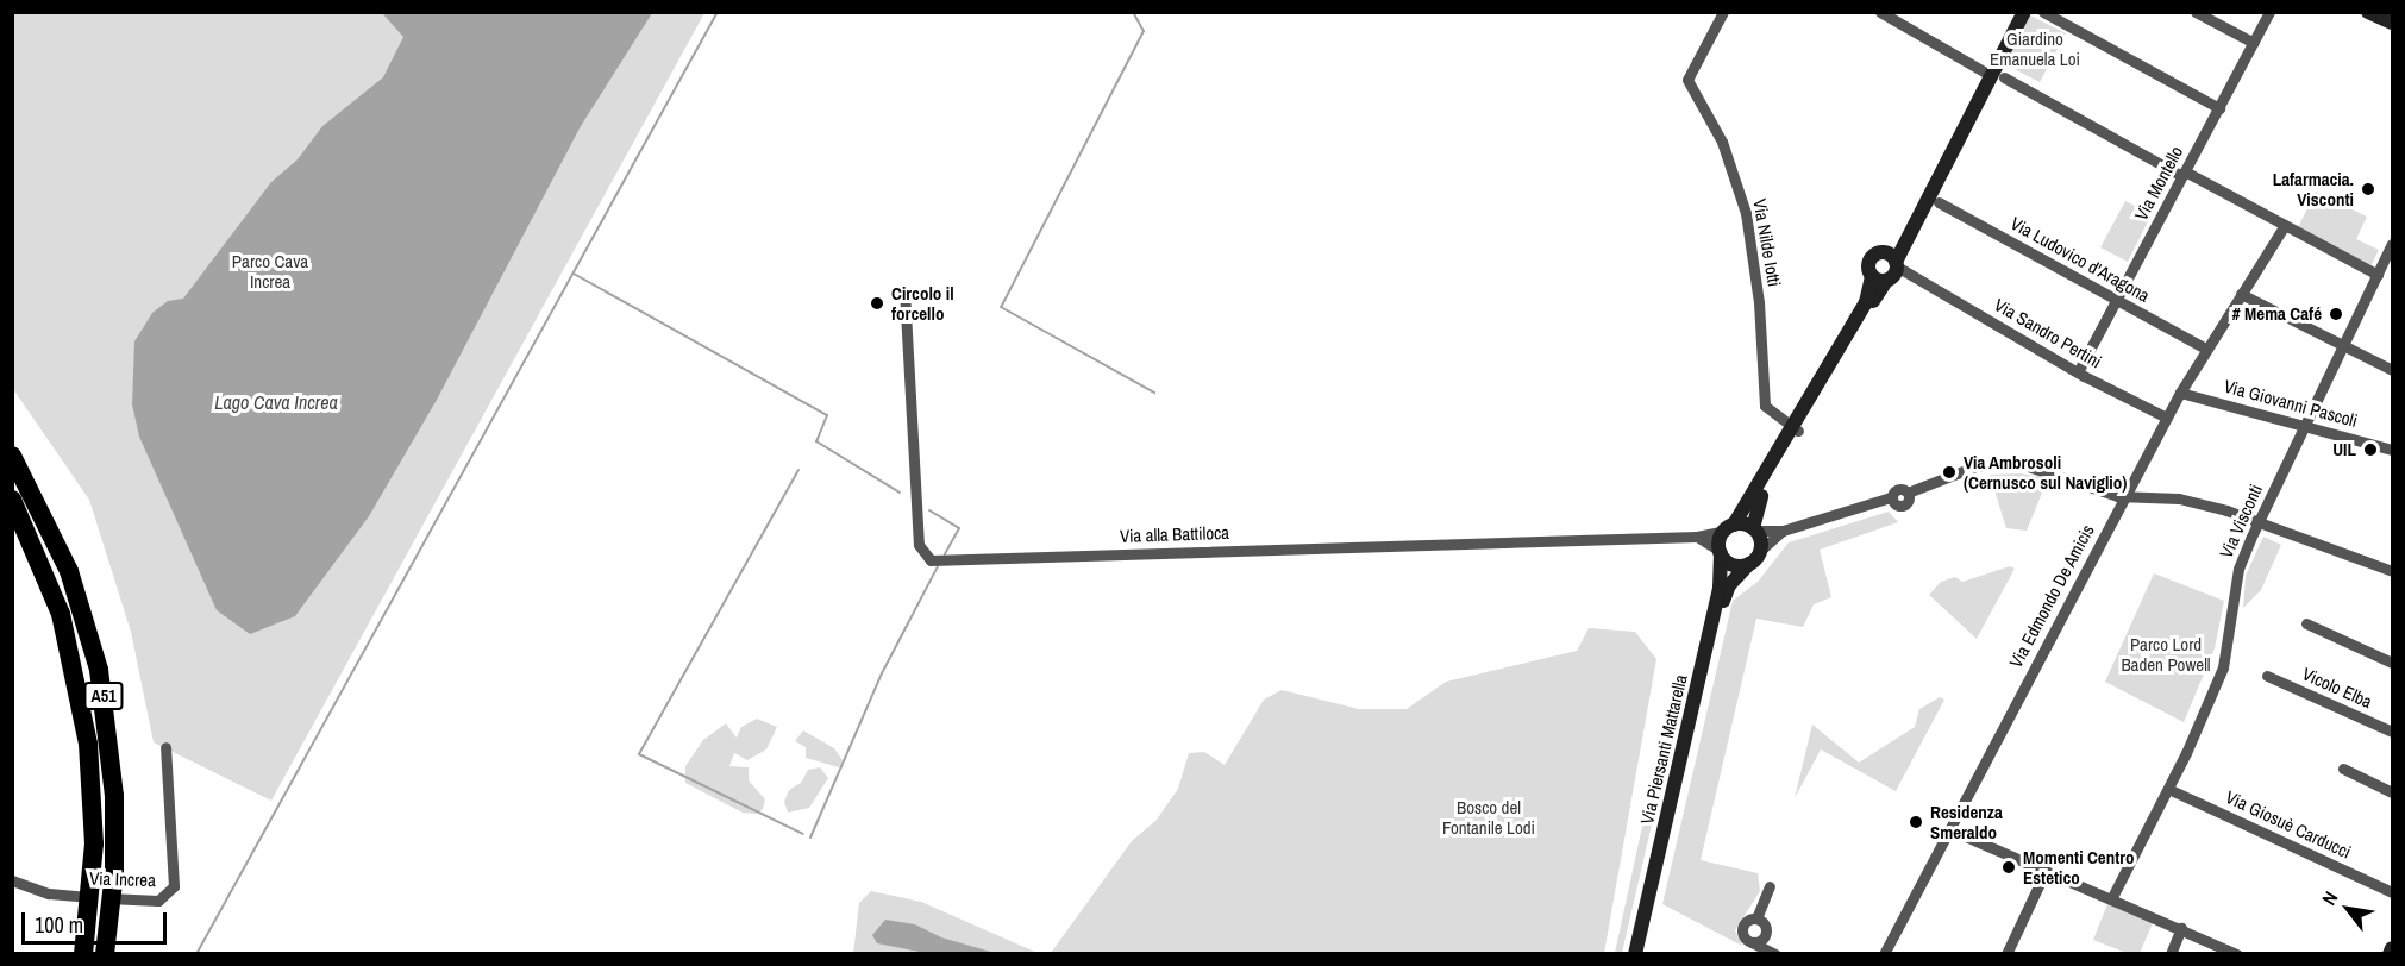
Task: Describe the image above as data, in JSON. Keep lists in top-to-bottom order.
{
  "streets": {
    "highway": ["A51"],
    "street": [
      "Via Montello",
      "Via Nilde Iotti",
      "Via Ludovico d'Aragona",
      "Via Sandro Pertini",
      "Via Giovanni Pascoli",
      "Via Visconti",
      "Via alla Battiloca",
      "Via Edmondo De Amicis",
      "Vicolo Elba",
      "Via Piersanti Mattarella",
      "Via Giosuè Carducci",
      "Via Increa"
    ]
  },
  "crossings": [
    ["Via Montello", "Via Ludovico d'Aragona"],
    ["Via Montello", "Via Sandro Pertini"],
    ["Via Ludovico d'Aragona", "Via Edmondo De Amicis"],
    ["Via Sandro Pertini", "Via Edmondo De Amicis"],
    ["Via Giovanni Pascoli", "Via Visconti"],
    ["Via Giovanni Pascoli", "Via Edmondo De Amicis"],
    ["Via Visconti", "Via Giosuè Carducci"],
    ["Via alla Battiloca", "Via Piersanti Mattarella"]
  ],
  "water": ["Lago Cava Increa"],
  "parks": [
    "Giardino Emanuela Loi",
    "Parco Cava Increa",
    "Parco Lord Baden Powell",
    "Bosco del Fontanile Lodi"
  ],
  "places": [
    "Lafarmacia. Visconti",
    "Circolo il forcello",
    "# Mema Café",
    "UIL",
    "Via Ambrosoli (Cernusco sul Naviglio)",
    "Residenza Smeraldo",
    "Momenti Centro Estetico"
  ],
  "scale_bar": "100 m",
  "north": "top left"
}
